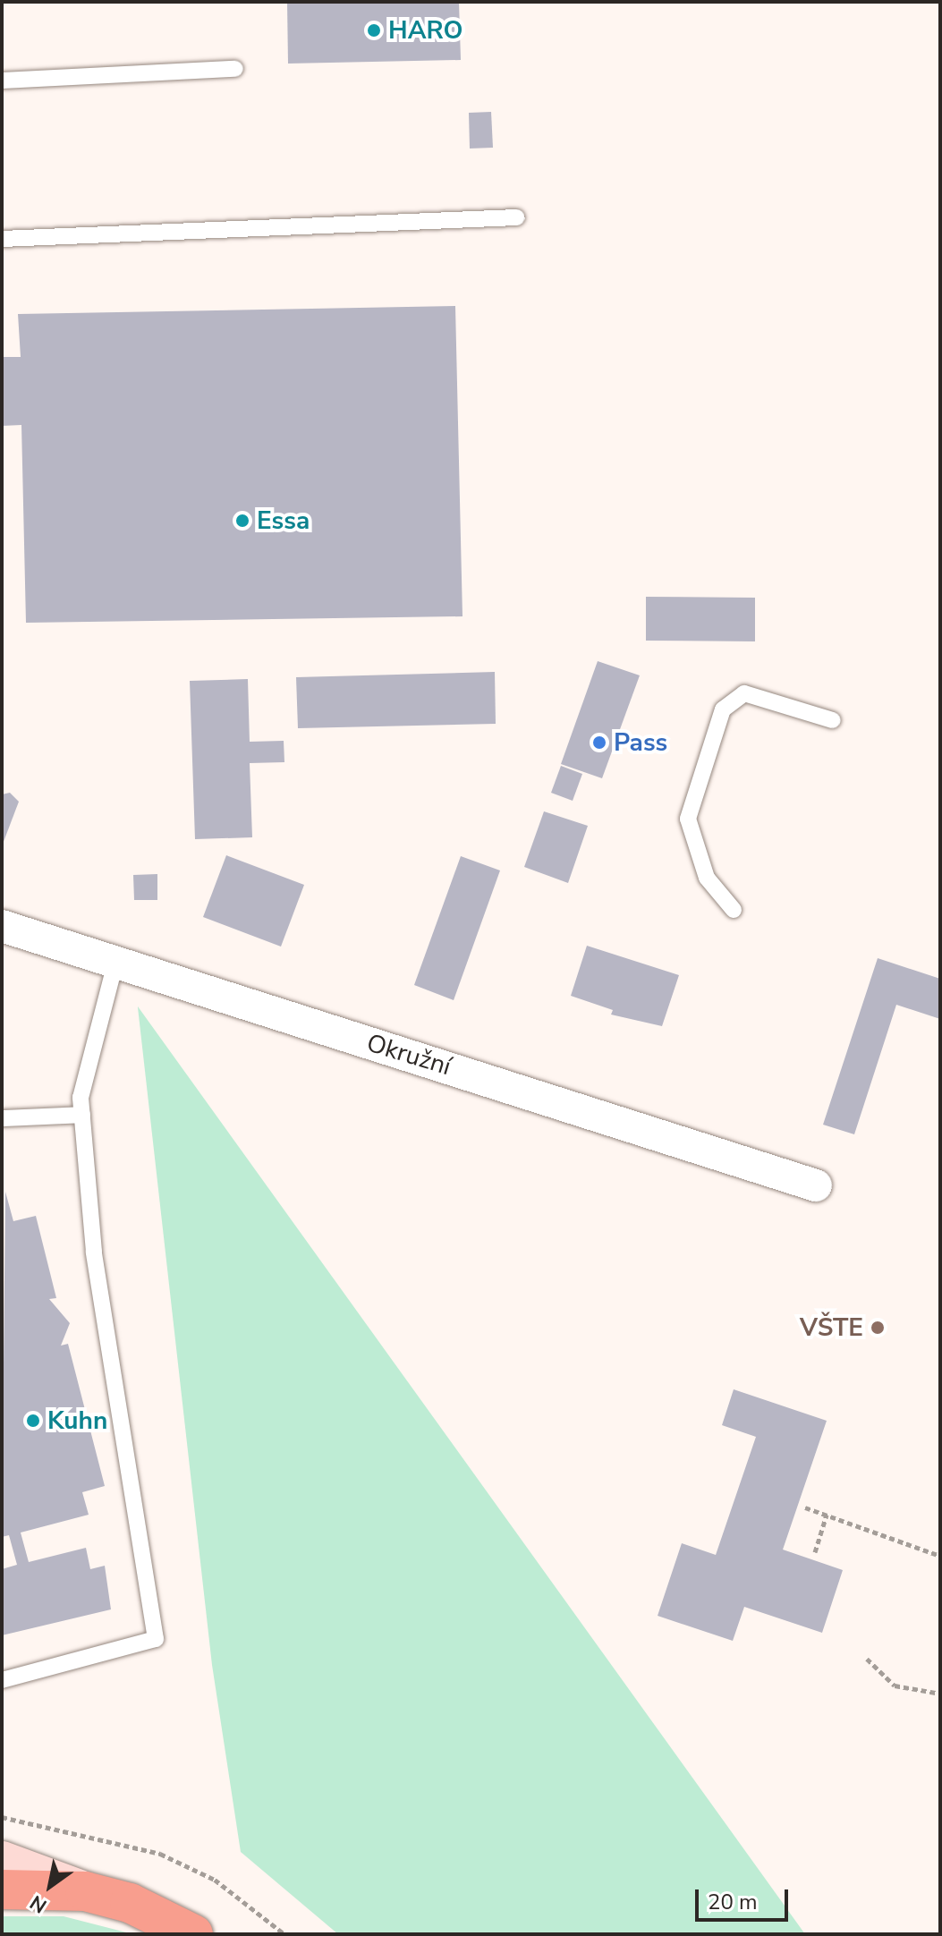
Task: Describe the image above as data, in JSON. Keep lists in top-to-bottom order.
{
  "streets": {
    "street": ["Okružní"]
  },
  "places": [
    "HARO",
    "Essa",
    "Pass",
    "VŠTE",
    "Kuhn"
  ],
  "scale_bar": "20 m",
  "north": "bottom left"
}
